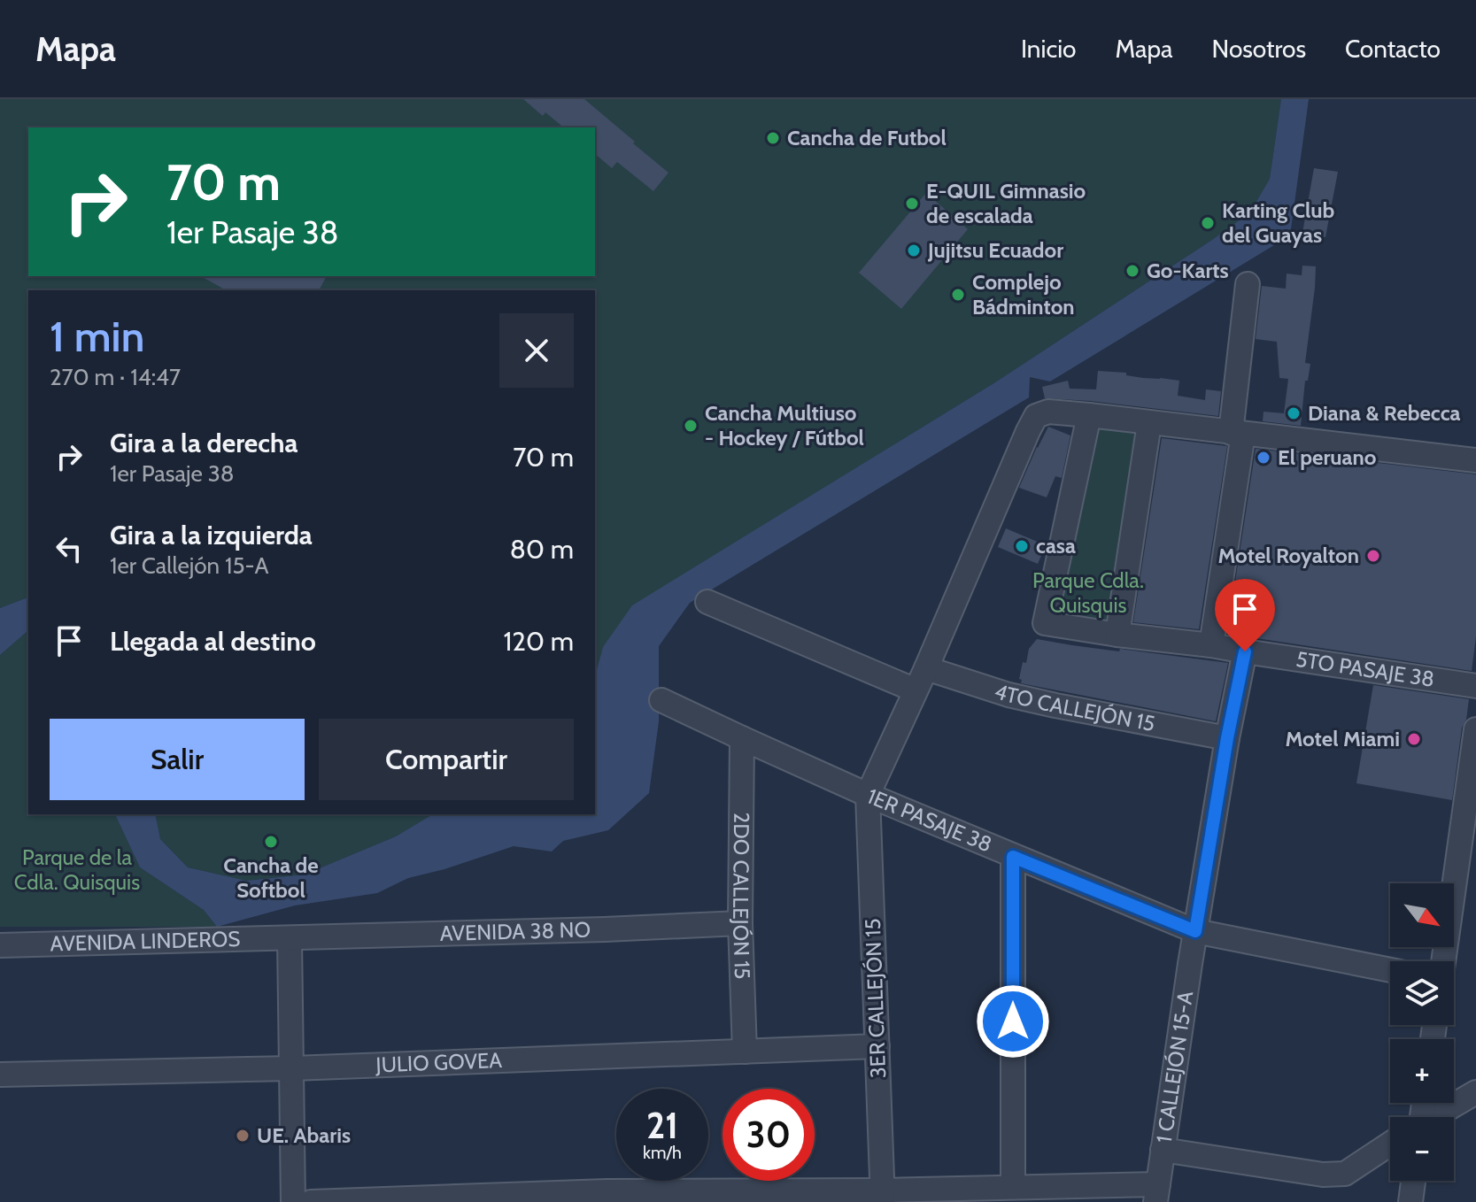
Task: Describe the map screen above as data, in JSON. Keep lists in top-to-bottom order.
{
  "streets": {
    "street": [
      "5TO PASAJE 38",
      "4TO CALLEJÓN 15",
      "1ER PASAJE 38",
      "2DO CALLEJÓN 15",
      "AVENIDA 38 NO",
      "AVENIDA LINDEROS",
      "3ER CALLEJÓN 15",
      "JULIO GOVEA",
      "1 CALLEJÓN 15-A"
    ]
  },
  "crossings": [
    ["5TO PASAJE 38", "1 CALLEJÓN 15-A"],
    ["4TO CALLEJÓN 15", "1 CALLEJÓN 15-A"],
    ["1ER PASAJE 38", "2DO CALLEJÓN 15"],
    ["1ER PASAJE 38", "3ER CALLEJÓN 15"],
    ["1ER PASAJE 38", "1 CALLEJÓN 15-A"],
    ["2DO CALLEJÓN 15", "AVENIDA 38 NO"],
    ["2DO CALLEJÓN 15", "JULIO GOVEA"],
    ["AVENIDA 38 NO", "AVENIDA LINDEROS"],
    ["3ER CALLEJÓN 15", "JULIO GOVEA"]
  ],
  "parks": ["Parque Cdla. Quisquis", "Parque de la Cdla. Quisquis"],
  "places": [
    "Cancha de Futbol",
    "E-QUIL Gimnasio de escalada",
    "Karting Club del Guayas",
    "Jujitsu Ecuador",
    "Go-Karts",
    "Complejo Bádminton",
    "Diana & Rebecca",
    "Cancha Multiuso - Hockey / Fútbol",
    "El peruano",
    "casa",
    "Motel Royalton",
    "Motel Miami",
    "Cancha de Softbol",
    "UE. Abaris"
  ],
  "north": "bottom right",
  "page": {
    "header": "Mapa",
    "nav": [
      "Inicio",
      "Mapa",
      "Nosotros",
      "Contacto"
    ],
    "turn": ["70 m", "1er Pasaje 38"],
    "heading": ["1 min", "270 m · 14:47"],
    "list": [
      {
        "name": "Gira a la derecha",
        "note": "1er Pasaje 38",
        "value": "70 m"
      },
      {
        "name": "Gira a la izquierda",
        "note": "1er Callejón 15-A",
        "value": "80 m"
      },
      {
        "name": "Llegada al destino",
        "value": "120 m"
      }
    ],
    "buttons": ["Salir", "Compartir"],
    "map_buttons": ["+", "−"],
    "speed": "21 km/h",
    "limit": "30"
  }
}
